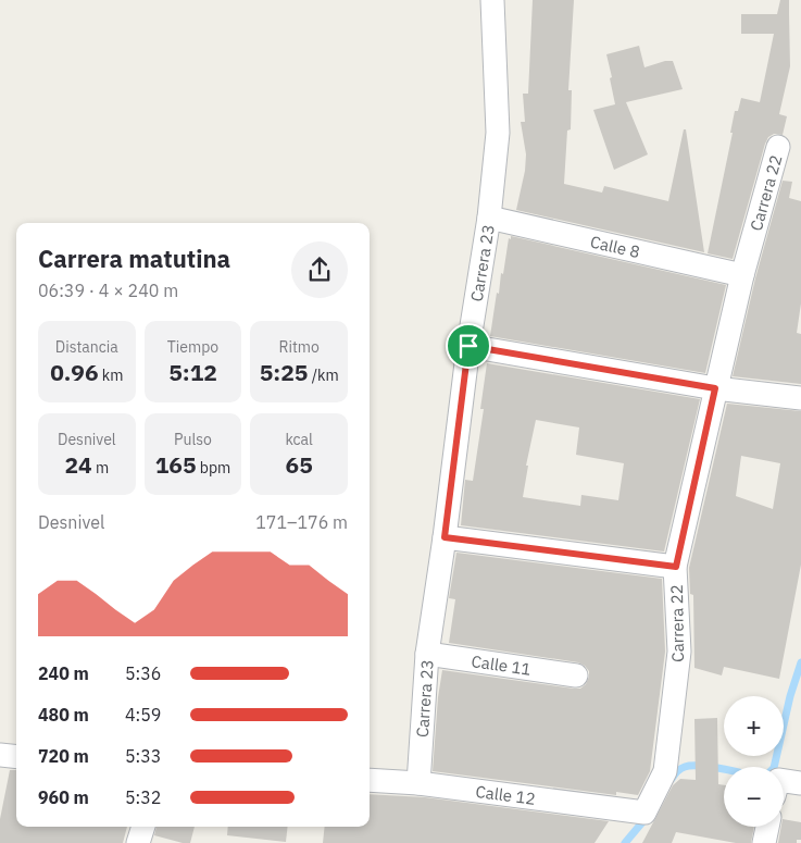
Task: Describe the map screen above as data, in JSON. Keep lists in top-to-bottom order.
{
  "streets": {
    "street": [
      "Carrera 22",
      "Calle 8",
      "Carrera 23",
      "Calle 11",
      "Calle 12"
    ]
  },
  "crossings": [
    ["Carrera 22", "Calle 8"],
    ["Carrera 22", "Calle 12"],
    ["Calle 8", "Carrera 23"],
    ["Carrera 23", "Calle 11"],
    ["Carrera 23", "Calle 12"]
  ],
  "page": {
    "heading": ["Carrera matutina", "06:39 · 4 × 240 m"],
    "stats": [
      ["Distancia", "0.96 km"],
      ["Tiempo", "5:12"],
      ["Ritmo", "5:25 /km"],
      ["Desnivel", "24 m"],
      ["Pulso", "165 bpm"],
      ["kcal", "65"]
    ],
    "chart": ["Desnivel", "171–176 m"],
    "list": [
      {
        "name": "240 m",
        "note": "5:36"
      },
      {
        "name": "480 m",
        "note": "4:59"
      },
      {
        "name": "720 m",
        "note": "5:33"
      },
      {
        "name": "960 m",
        "note": "5:32"
      }
    ],
    "map_buttons": ["+", "−"]
  }
}
